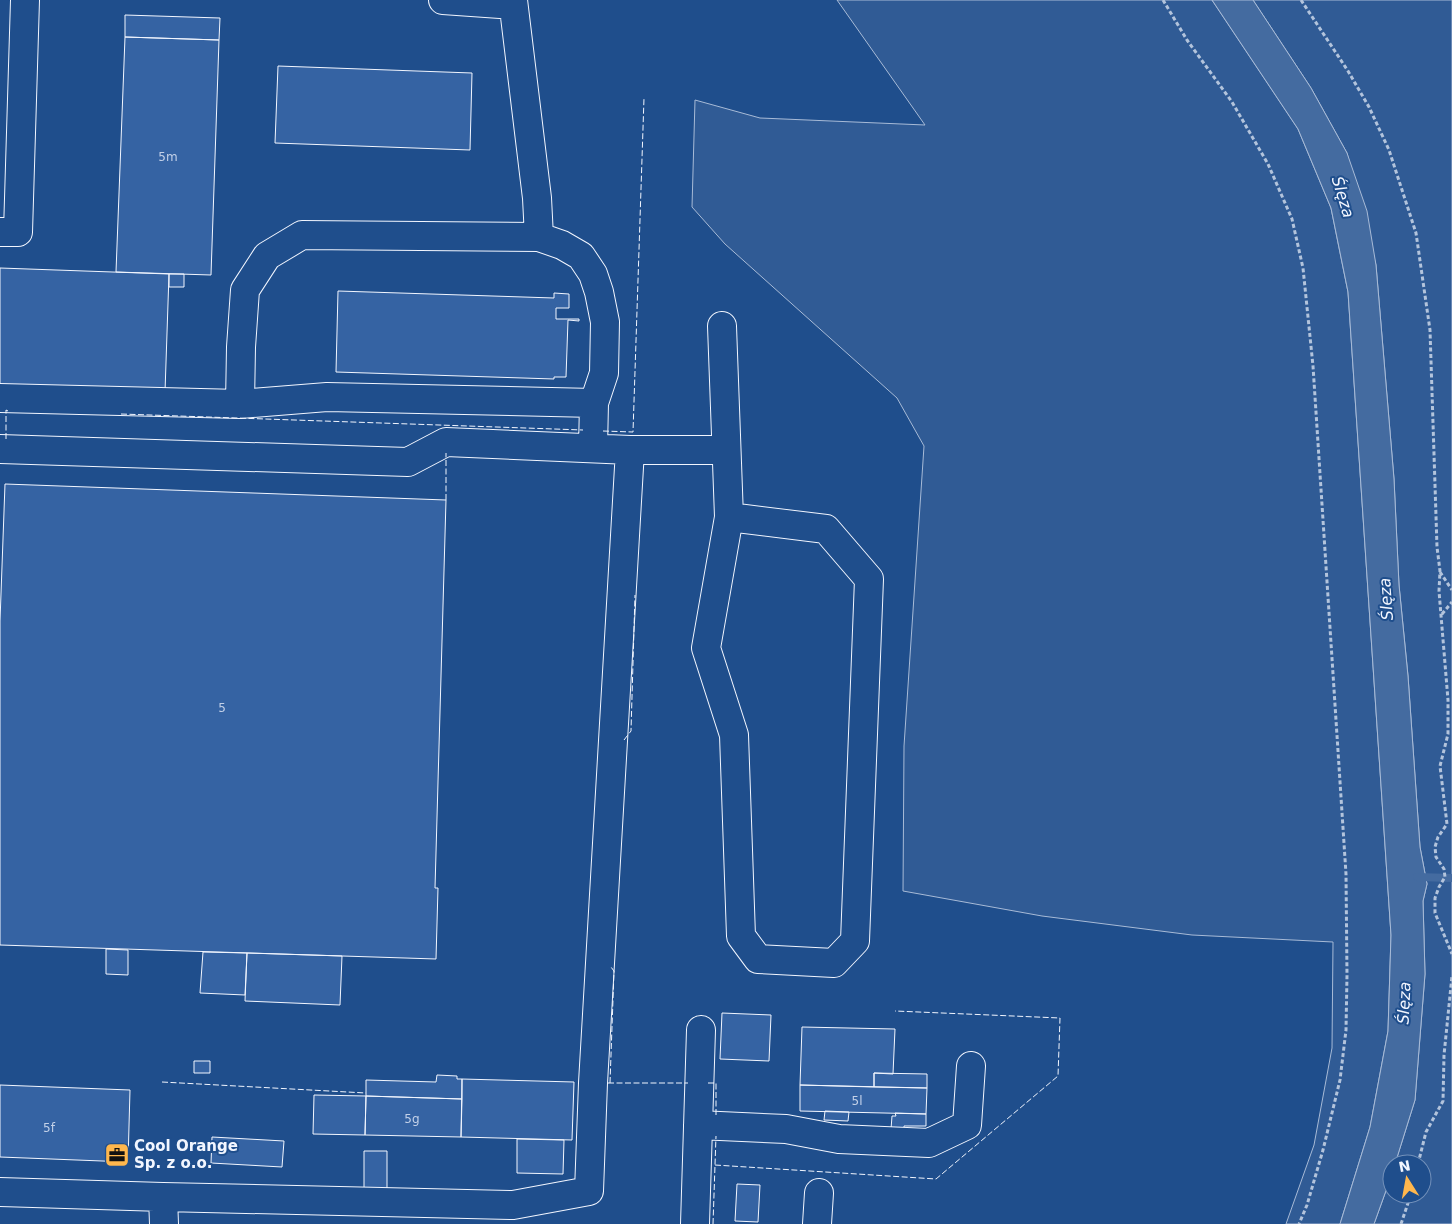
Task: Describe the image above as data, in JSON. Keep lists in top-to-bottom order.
{
  "water": ["Ślęza"],
  "places": {
    "office": ["Cool Orange Sp. z o.o."]
  },
  "house_numbers": [
    "5m",
    "5",
    "5l",
    "5g",
    "5f"
  ],
  "north": "top"
}
